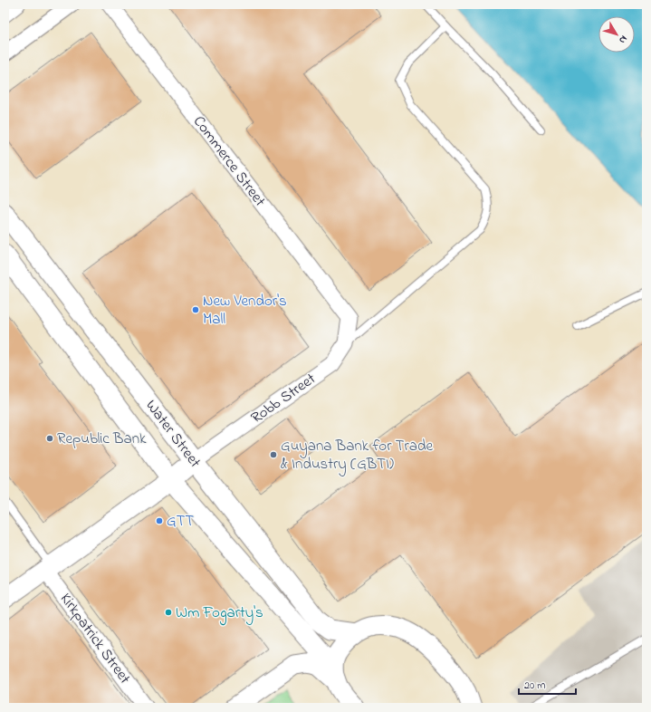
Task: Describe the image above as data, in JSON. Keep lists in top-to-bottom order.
{
  "streets": {
    "street": [
      "Commerce Street",
      "Robb Street",
      "Water Street",
      "Kirkpatrick Street"
    ]
  },
  "crossings": [
    ["Commerce Street", "Robb Street"],
    ["Robb Street", "Water Street"]
  ],
  "places": [
    "New Vendor's Mall",
    "Republic Bank",
    "Guyana Bank for Trade & Industry (GBTI)",
    "GTT",
    "Wm Fogarty's"
  ],
  "scale_bar": "20 m",
  "north": "bottom right"
}
